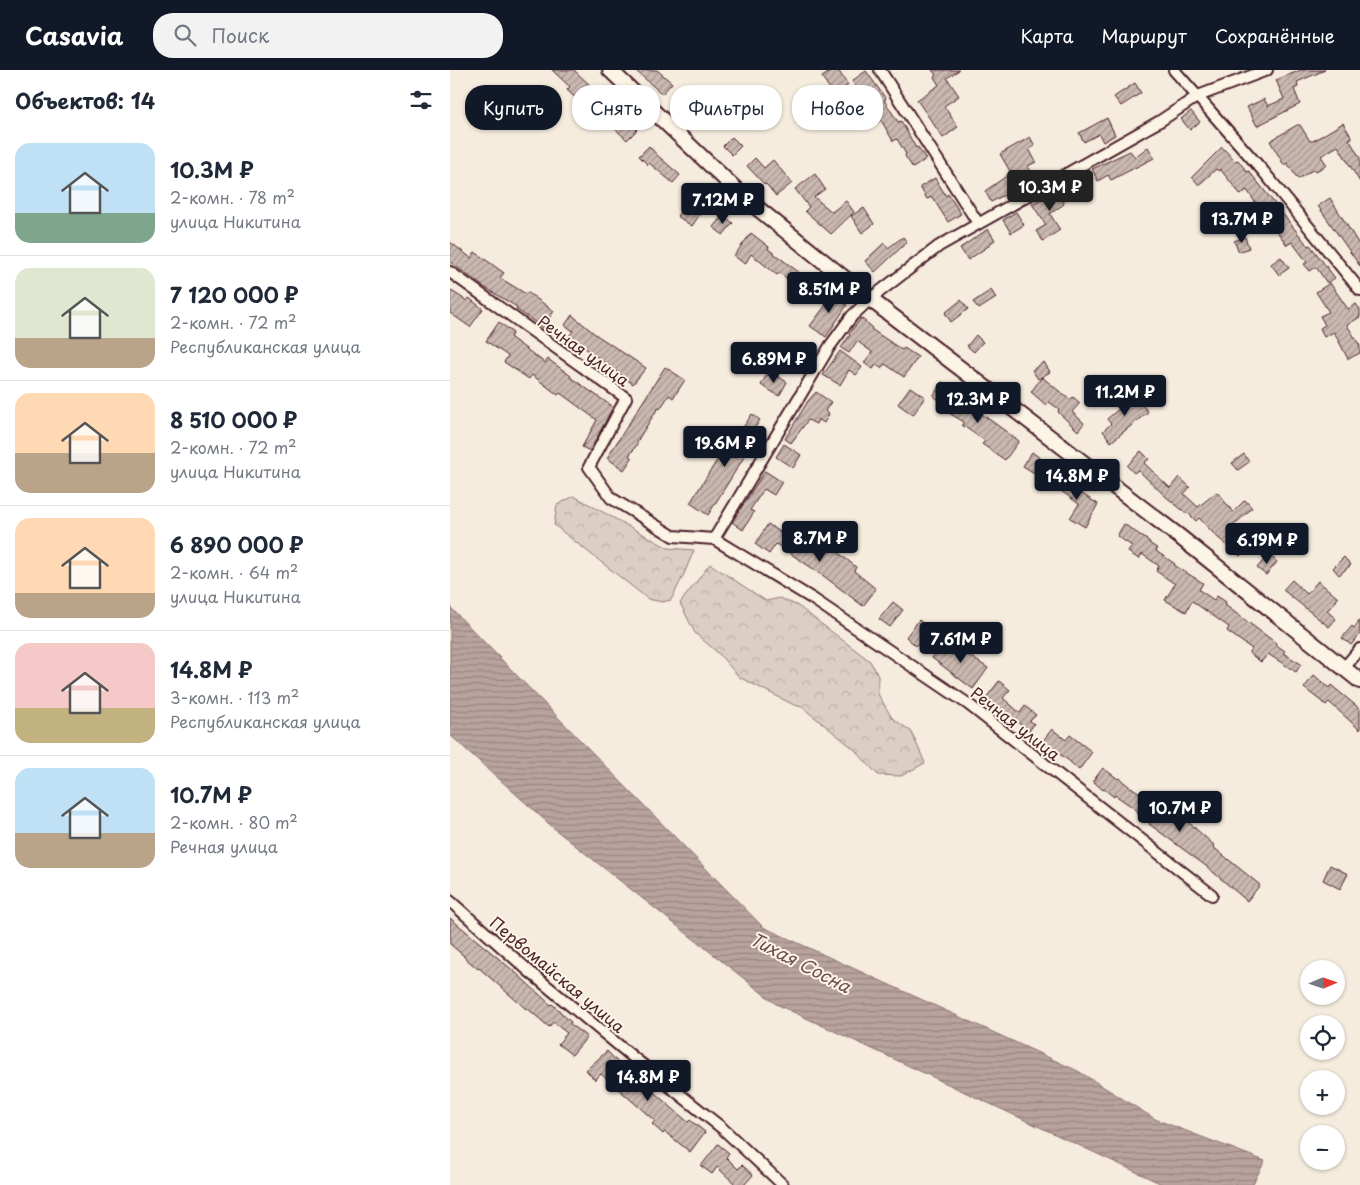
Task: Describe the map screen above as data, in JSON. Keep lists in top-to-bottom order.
{
  "streets": {
    "street": ["Речная улица", "Первомайская улица"]
  },
  "water": ["Тихая Сосна"],
  "north": "right",
  "page": {
    "header": "Casavia",
    "search": "Поиск",
    "nav": ["Карта", "Маршрут", "Сохранённые"],
    "heading": "Объектов: 14",
    "chip": [
      "Купить",
      "Снять",
      "Фильтры",
      "Новое"
    ],
    "list": [
      {
        "name": "10.3M ₽",
        "note": "2-комн. · 78 m² · улица Никитина"
      },
      {
        "name": "7 120 000 ₽",
        "note": "2-комн. · 72 m² · Республиканская улица"
      },
      {
        "name": "8 510 000 ₽",
        "note": "2-комн. · 72 m² · улица Никитина"
      },
      {
        "name": "6 890 000 ₽",
        "note": "2-комн. · 64 m² · улица Никитина"
      },
      {
        "name": "14.8M ₽",
        "note": "3-комн. · 113 m² · Республиканская улица"
      },
      {
        "name": "10.7M ₽",
        "note": "2-комн. · 80 m² · Речная улица"
      }
    ],
    "price": [
      "10.3M ₽",
      "7.12M ₽",
      "13.7M ₽",
      "8.51M ₽",
      "6.89M ₽",
      "11.2M ₽",
      "12.3M ₽",
      "19.6M ₽",
      "14.8M ₽",
      "8.7M ₽",
      "6.19M ₽",
      "7.61M ₽",
      "10.7M ₽",
      "14.8M ₽"
    ],
    "map_buttons": ["+", "−"]
  }
}
